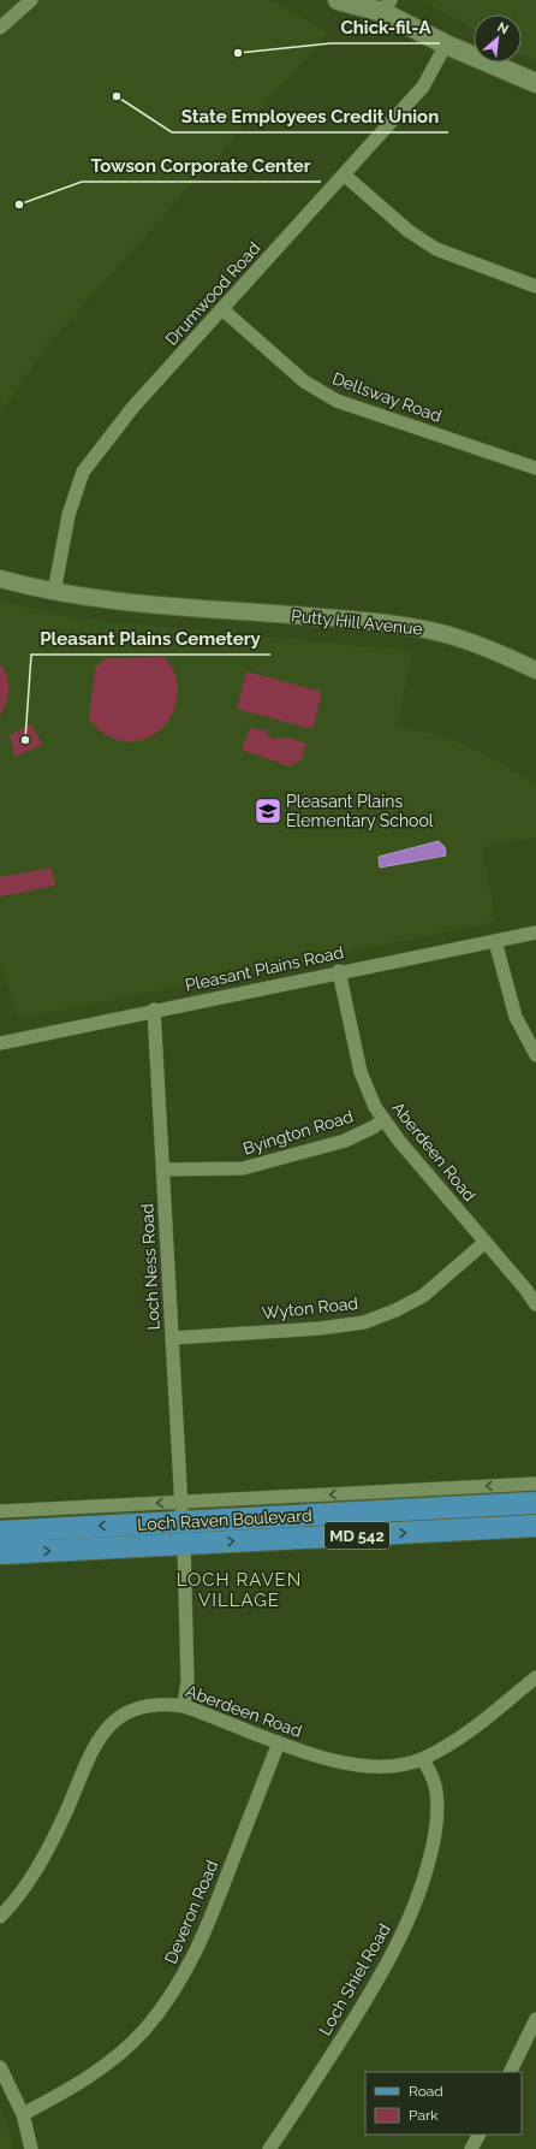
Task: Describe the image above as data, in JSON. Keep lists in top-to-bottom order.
{
  "streets": {
    "main road": ["Loch Raven Boulevard", "MD 542"],
    "street": [
      "Drumwood Road",
      "Dellsway Road",
      "Putty Hill Avenue",
      "Pleasant Plains Road",
      "Byington Road",
      "Aberdeen Road",
      "Loch Ness Road",
      "Wyton Road",
      "Deveron Road",
      "Loch Shiel Road"
    ]
  },
  "crossings": [
    ["Drumwood Road", "Dellsway Road"],
    ["Drumwood Road", "Putty Hill Avenue"],
    ["Pleasant Plains Road", "Aberdeen Road"],
    ["Pleasant Plains Road", "Loch Ness Road"],
    ["Byington Road", "Aberdeen Road"],
    ["Byington Road", "Loch Ness Road"],
    ["Aberdeen Road", "Wyton Road"],
    ["Aberdeen Road", "Deveron Road"],
    ["Aberdeen Road", "Loch Shiel Road"],
    ["Loch Ness Road", "Wyton Road"],
    ["Loch Ness Road", "Loch Raven Boulevard"]
  ],
  "districts": ["LOCH RAVEN VILLAGE"],
  "places": {
    "other": [
      "Chick-fil-A",
      "State Employees Credit Union",
      "Towson Corporate Center",
      "Pleasant Plains Cemetery"
    ],
    "school or university": ["Pleasant Plains Elementary School"]
  },
  "legend": ["Road", "Park"],
  "north": "top right"
}
